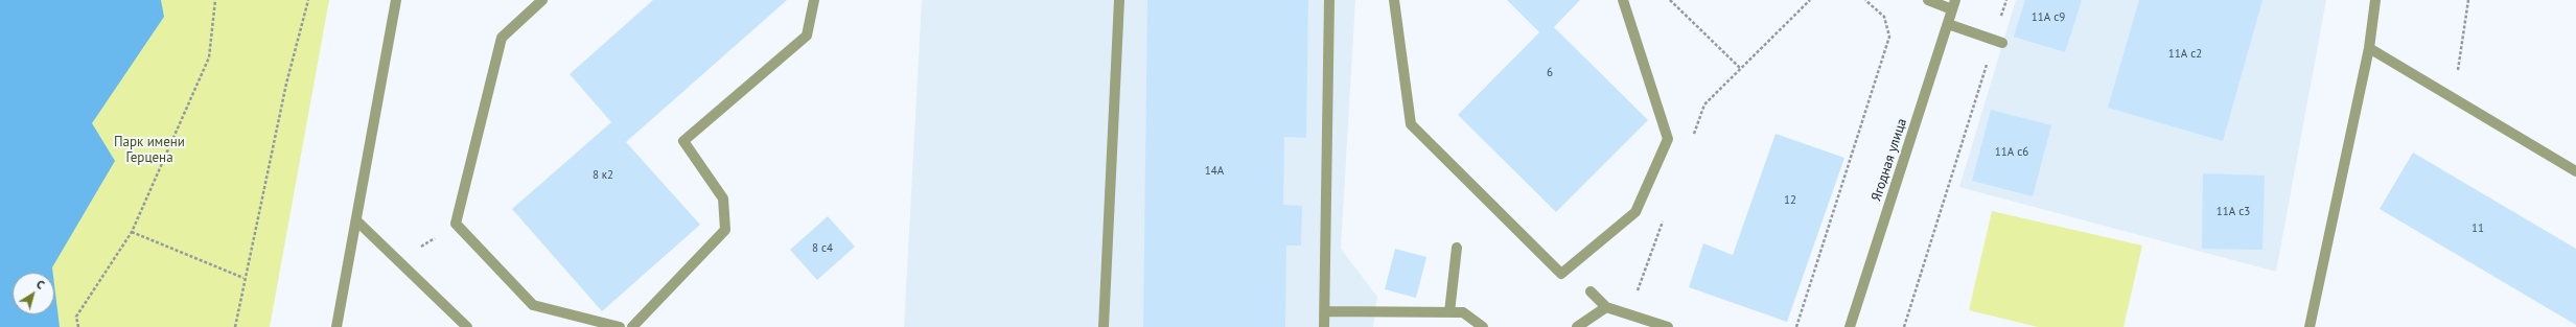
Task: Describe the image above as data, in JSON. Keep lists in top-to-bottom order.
{
  "streets": {
    "street": ["Ягодная улица"]
  },
  "parks": ["Парк имени Герцена"],
  "house_numbers": [
    "11А с9",
    "11А с2",
    "6",
    "11А с6",
    "14А",
    "8 к2",
    "12",
    "11А с3",
    "11",
    "8 с4"
  ],
  "north": "top right"
}
